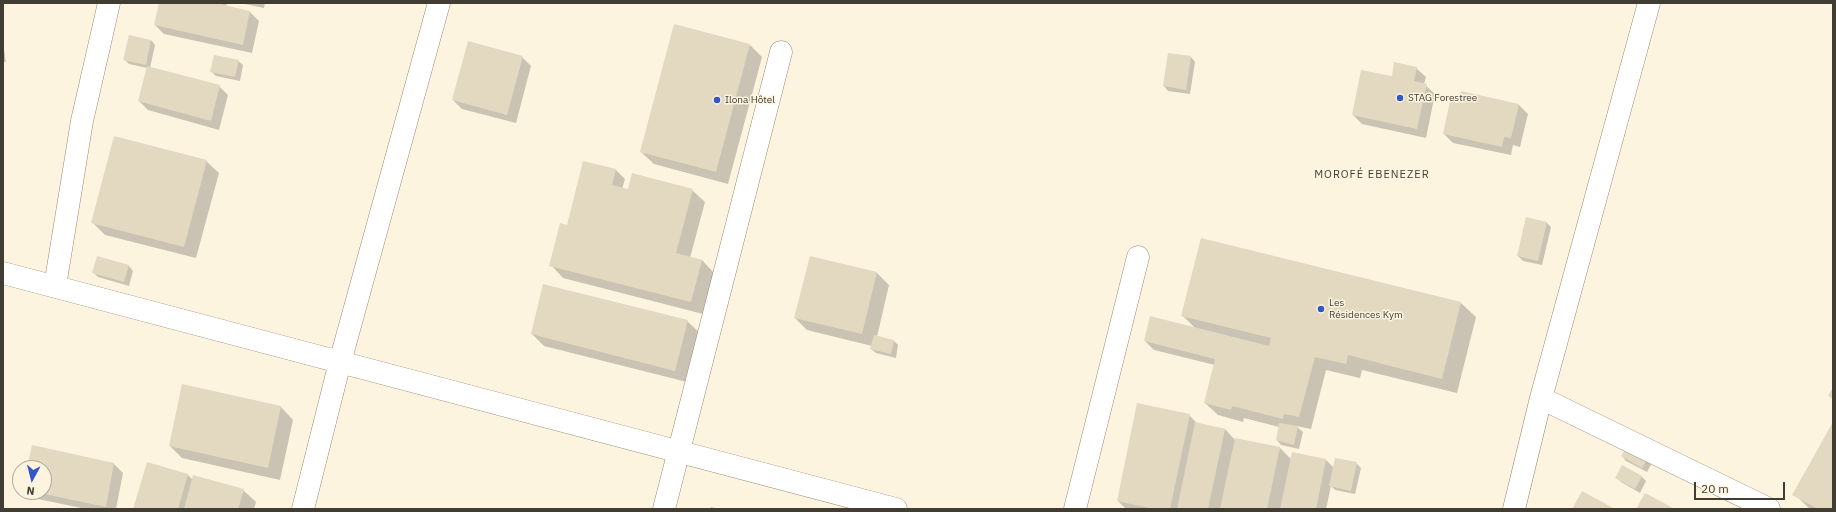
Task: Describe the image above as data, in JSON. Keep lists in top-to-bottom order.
{
  "districts": ["MOROFÉ EBENEZER"],
  "places": ["STAG Forestree", "Ilona Hôtel", "Les Résidences Kym"],
  "scale_bar": "20 m",
  "north": "bottom"
}
